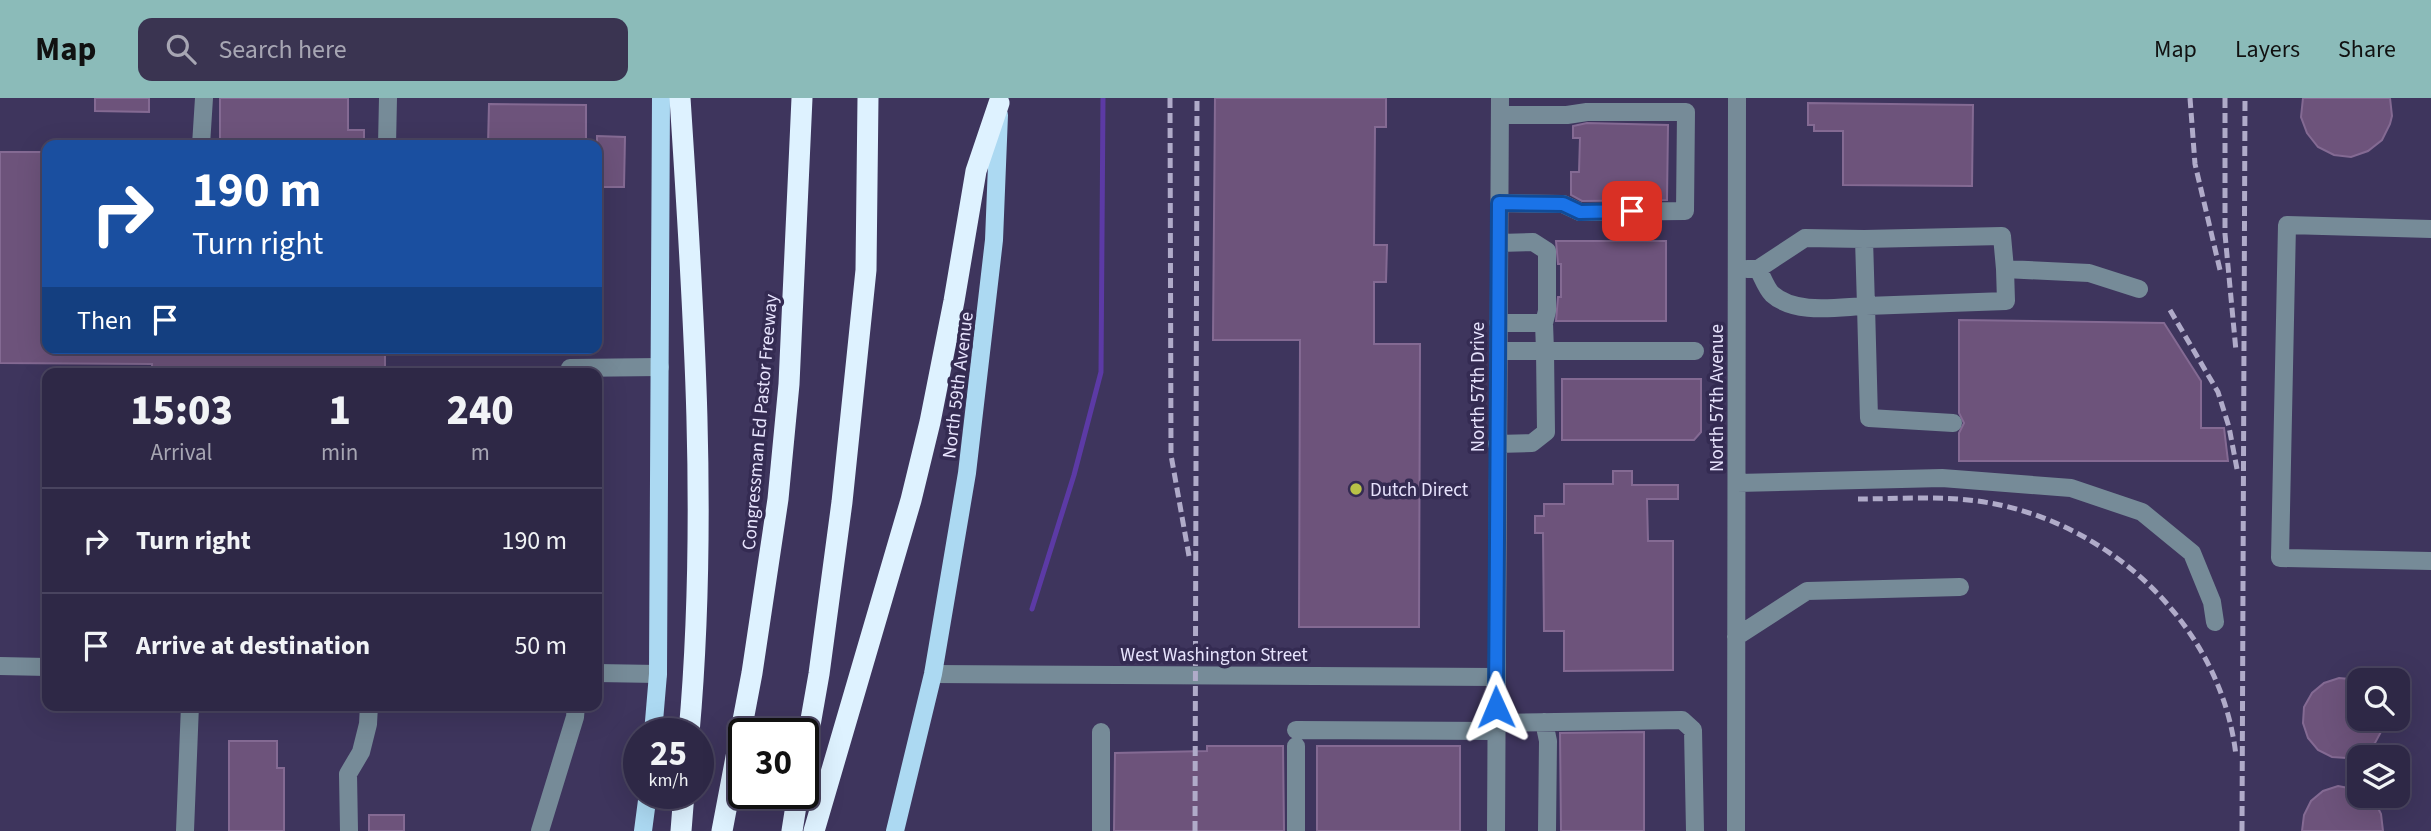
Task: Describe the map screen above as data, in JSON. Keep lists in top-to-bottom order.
{
  "streets": {
    "highway": ["Congressman Ed Pastor Freeway"],
    "main road": ["North 59th Avenue"],
    "street": ["North 57th Drive", "North 57th Avenue", "West Washington Street"]
  },
  "crossings": [
    ["North 59th Avenue", "West Washington Street"],
    ["North 57th Drive", "West Washington Street"]
  ],
  "places": ["Dutch Direct"],
  "page": {
    "header": "Map",
    "search": "Search here",
    "nav": ["Map", "Layers", "Share"],
    "turn": ["190 m", "Turn right"],
    "then": "Then",
    "eta": [
      "15:03",
      "Arrival",
      "1",
      "min",
      "240",
      "m"
    ],
    "list": [
      {
        "name": "Turn right",
        "value": "190 m"
      },
      {
        "name": "Arrive at destination",
        "value": "50 m"
      }
    ],
    "speed": "25 km/h",
    "limit": "30"
  }
}
